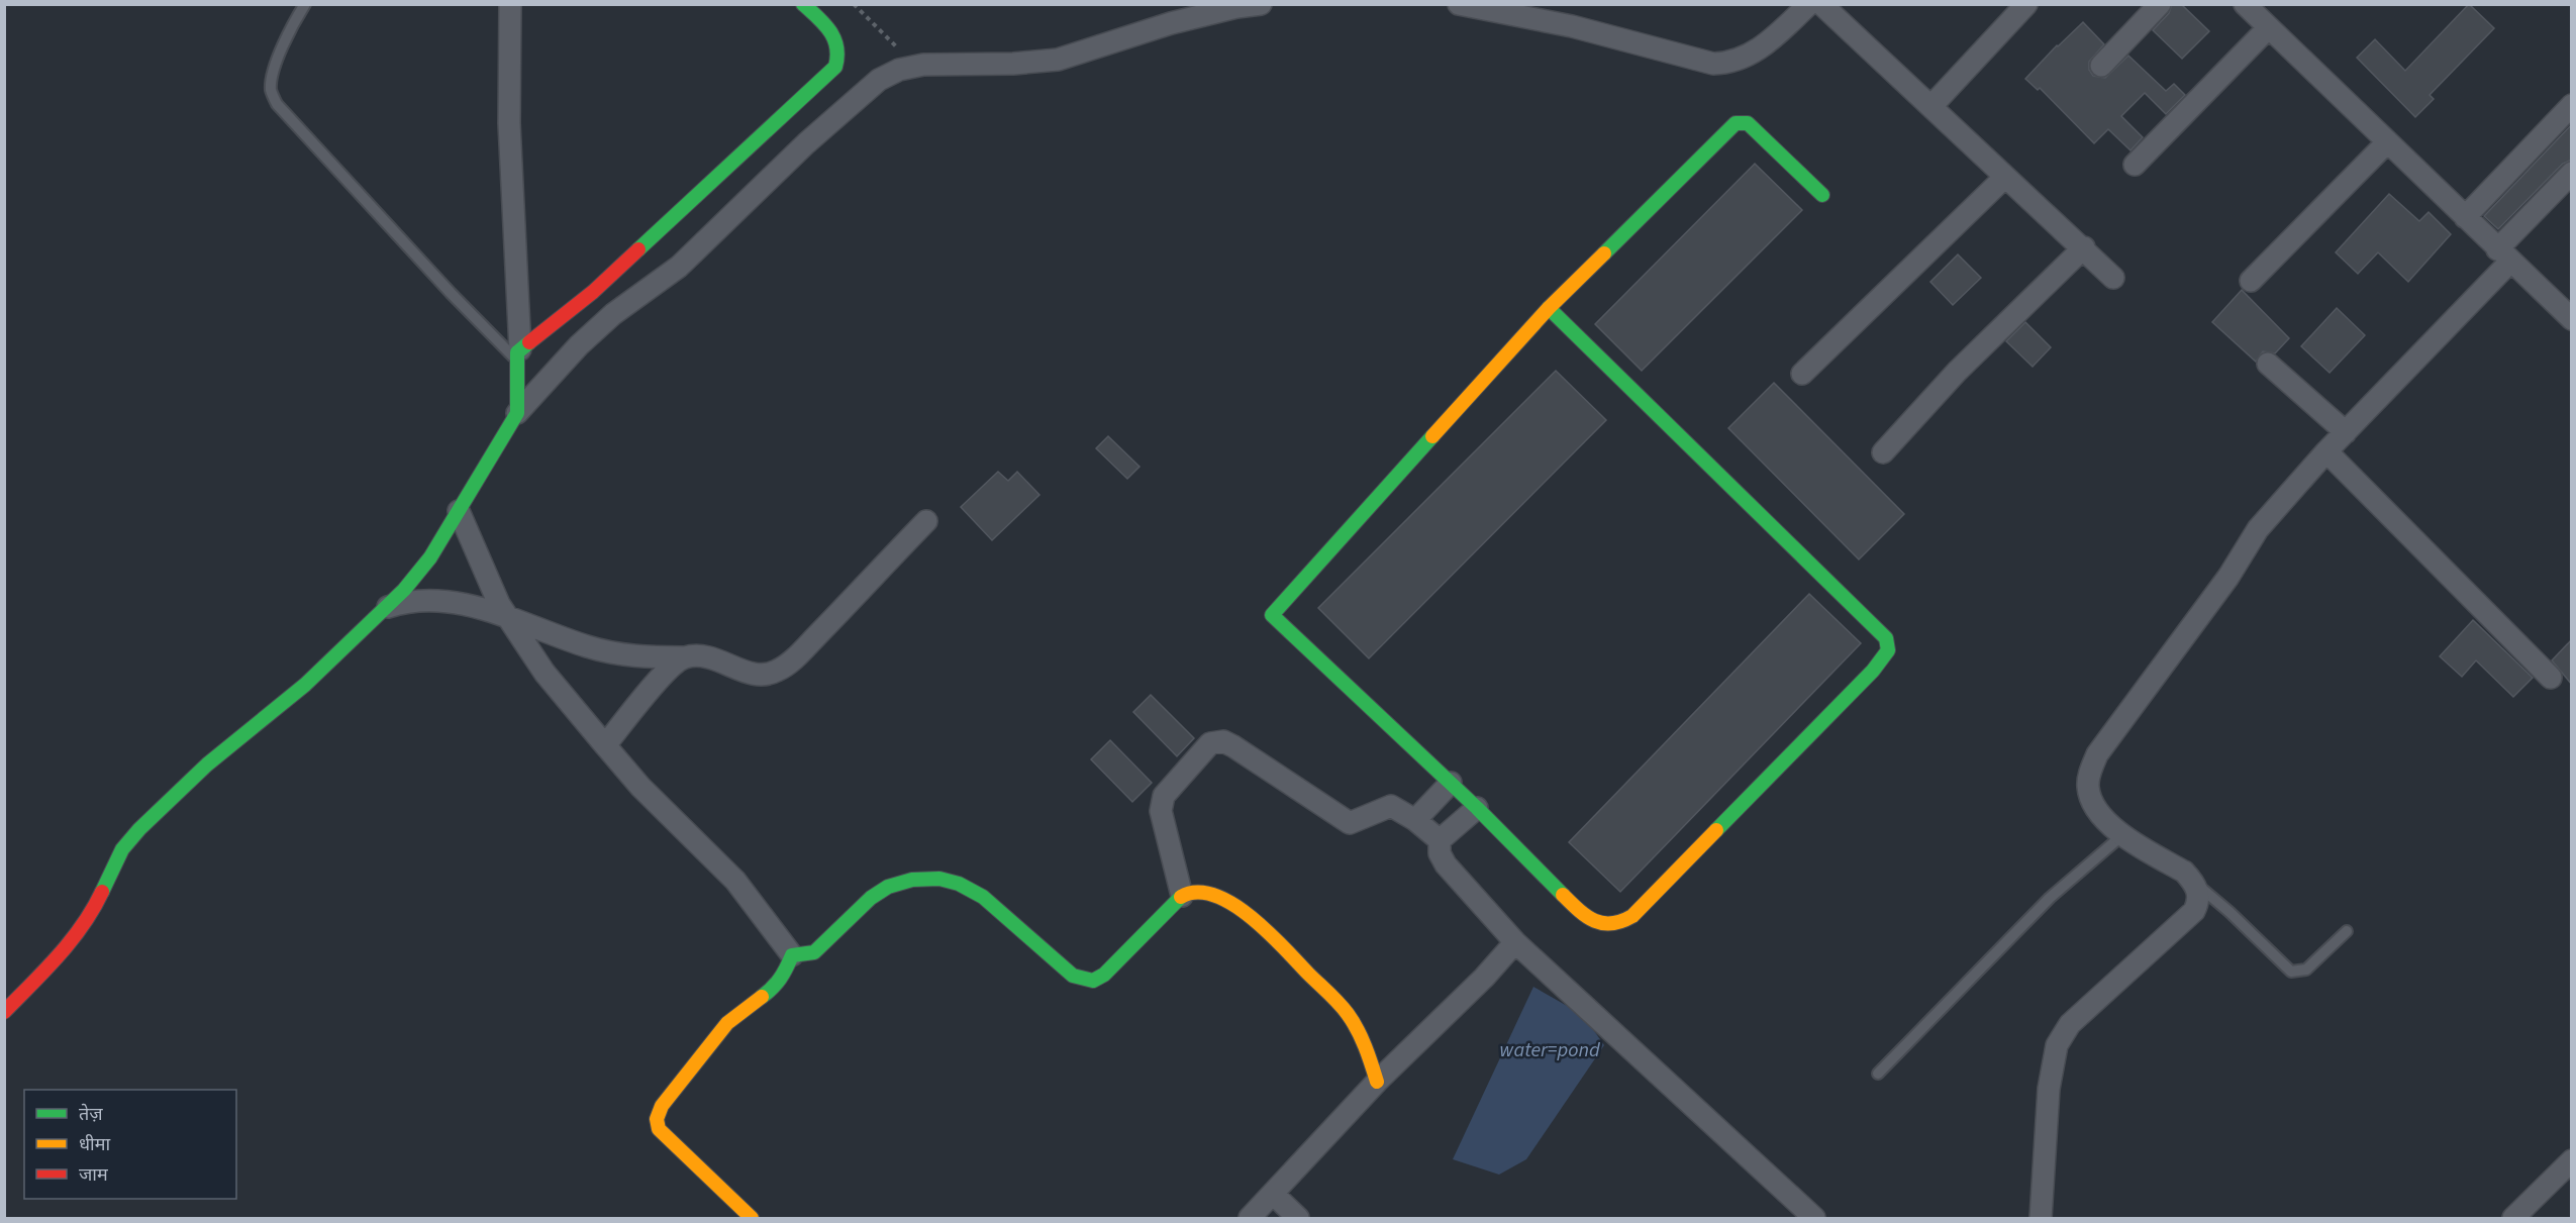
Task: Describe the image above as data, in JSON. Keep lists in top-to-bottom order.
{
  "water": ["water=pond"],
  "legend": ["तेज़", "धीमा", "जाम"]
}
